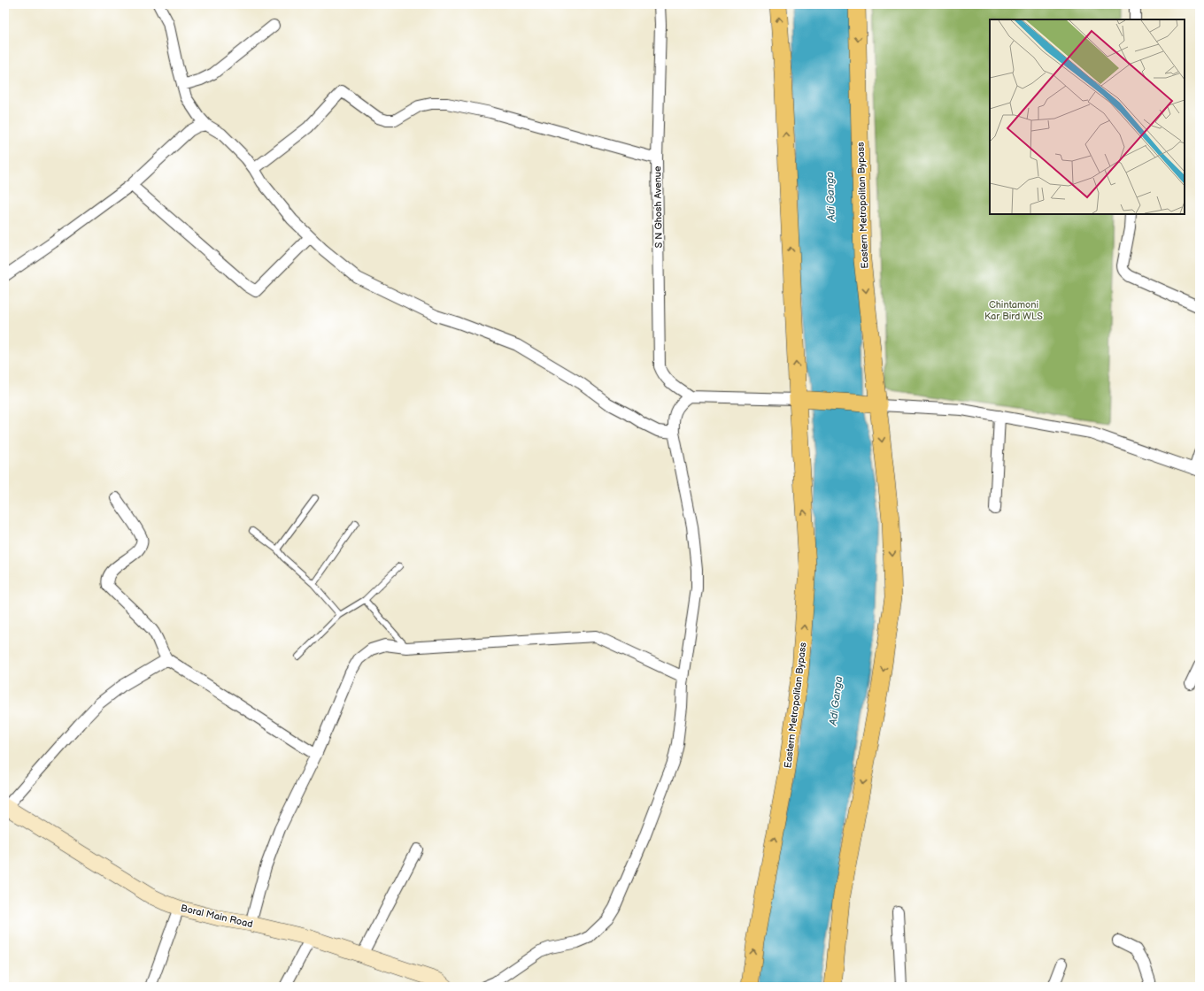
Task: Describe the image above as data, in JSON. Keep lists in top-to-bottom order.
{
  "streets": {
    "main road": ["Eastern Metropolitan Bypass", "Boral Main Road"],
    "street": ["S N Ghosh Avenue"]
  },
  "water": ["Adi Ganga"],
  "parks": ["Chintamoni Kar Bird WLS"]
}
